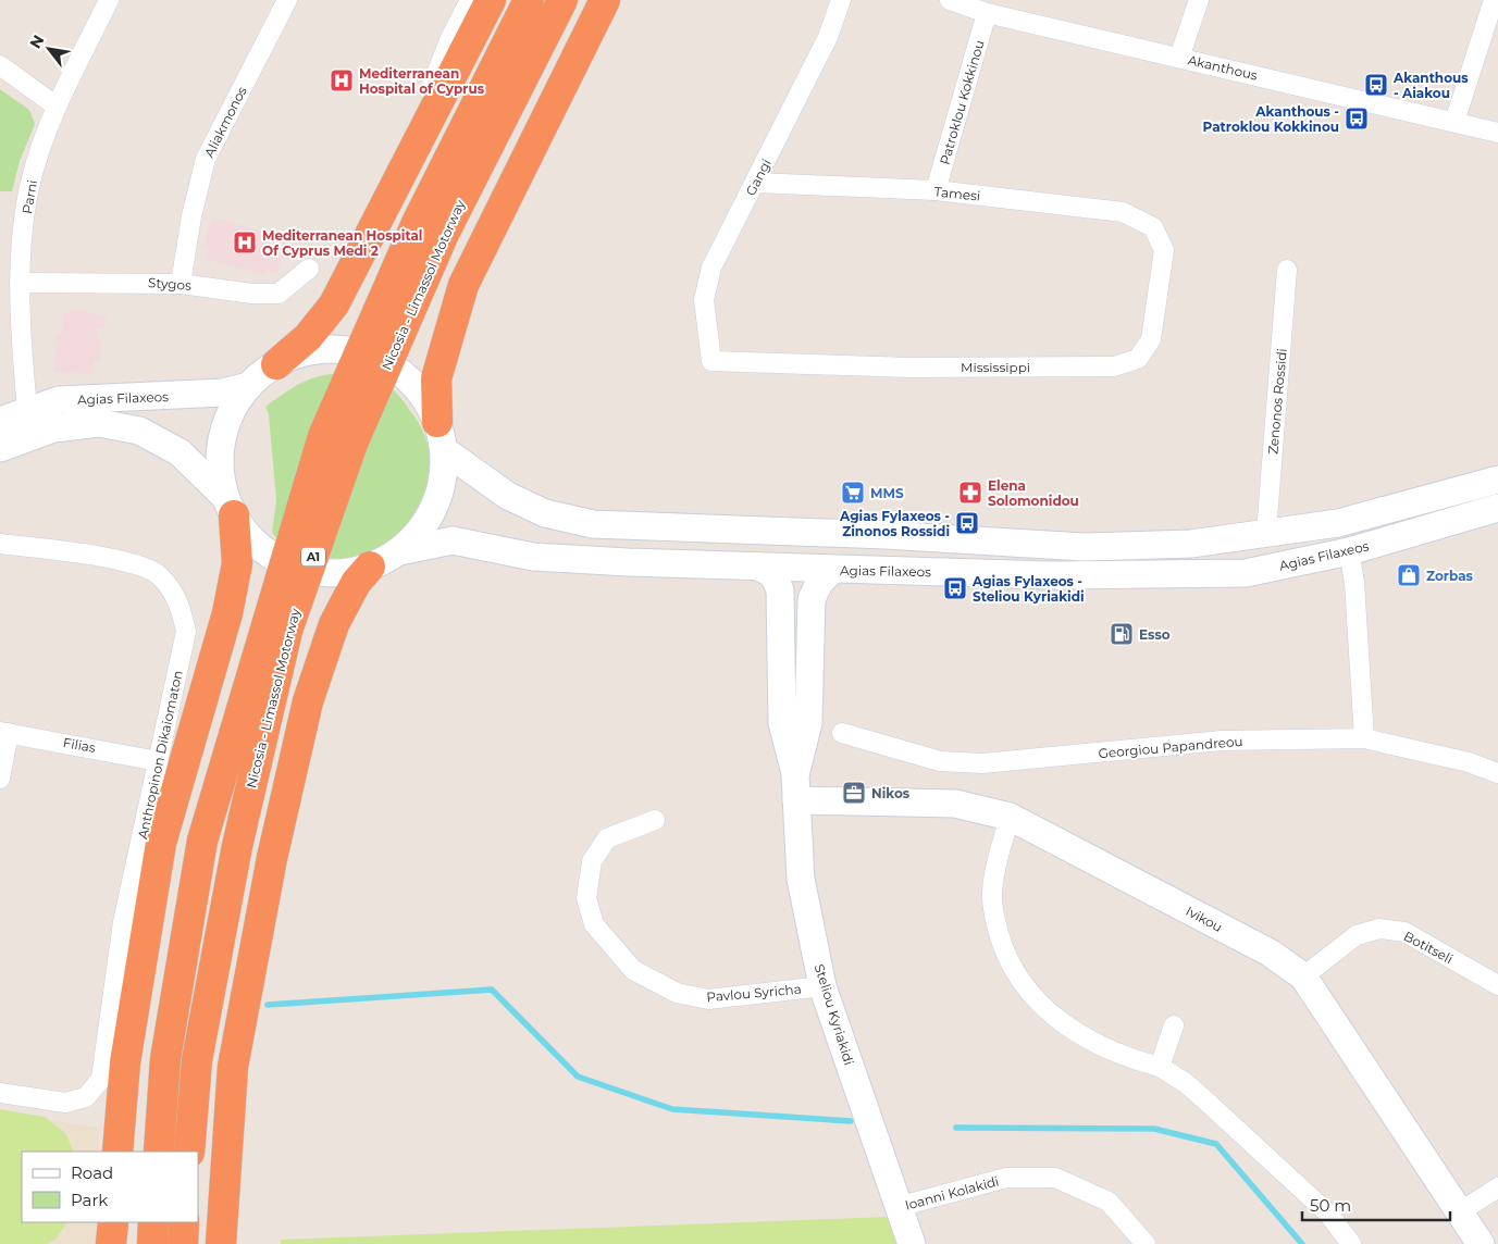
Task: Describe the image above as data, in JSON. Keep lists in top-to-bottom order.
{
  "streets": {
    "highway": ["Nicosia - Limassol Motorway", "A1"],
    "main road": ["Agias Filaxeos", "Ivikou", "Steliou Kyriakidi"],
    "street": [
      "Akanthous",
      "Patroklou Kokkinou",
      "Aliakmonos",
      "Gangi",
      "Tamesi",
      "Parni",
      "Stygos",
      "Mississippi",
      "Zenonos Rossidi",
      "Filias",
      "Georgiou Papandreou",
      "Anthropinon Dikaiomaton",
      "Botitseli",
      "Pavlou Syricha",
      "Ioanni Kolakidi"
    ]
  },
  "crossings": [
    ["Akanthous", "Patroklou Kokkinou"],
    ["Patroklou Kokkinou", "Tamesi"],
    ["Aliakmonos", "Stygos"],
    ["Gangi", "Tamesi"],
    ["Gangi", "Mississippi"],
    ["Tamesi", "Mississippi"],
    ["Parni", "Stygos"],
    ["Parni", "Agias Filaxeos"],
    ["Agias Filaxeos", "Steliou Kyriakidi"],
    ["Filias", "Anthropinon Dikaiomaton"],
    ["Ivikou", "Botitseli"],
    ["Ivikou", "Steliou Kyriakidi"],
    ["Pavlou Syricha", "Steliou Kyriakidi"],
    ["Steliou Kyriakidi", "Ioanni Kolakidi"]
  ],
  "places": {
    "hospital": ["Mediterranean Hospital of Cyprus", "Mediterranean Hospital Of Cyprus Medi 2"],
    "bus stop": [
      "Akanthous - Aiakou",
      "Akanthous - Patroklou Kokkinou",
      "Agias Fylaxeos - Zinonos Rossidi",
      "Agias Fylaxeos - Steliou Kyriakidi"
    ],
    "supermarket": ["MMS"],
    "pharmacy": ["Elena Solomonidou"],
    "shop": ["Zorbas"],
    "fuel station": ["Esso"],
    "office": ["Nikos"]
  },
  "legend": ["Road", "Park"],
  "scale_bar": "50 m",
  "north": "top left"
}
